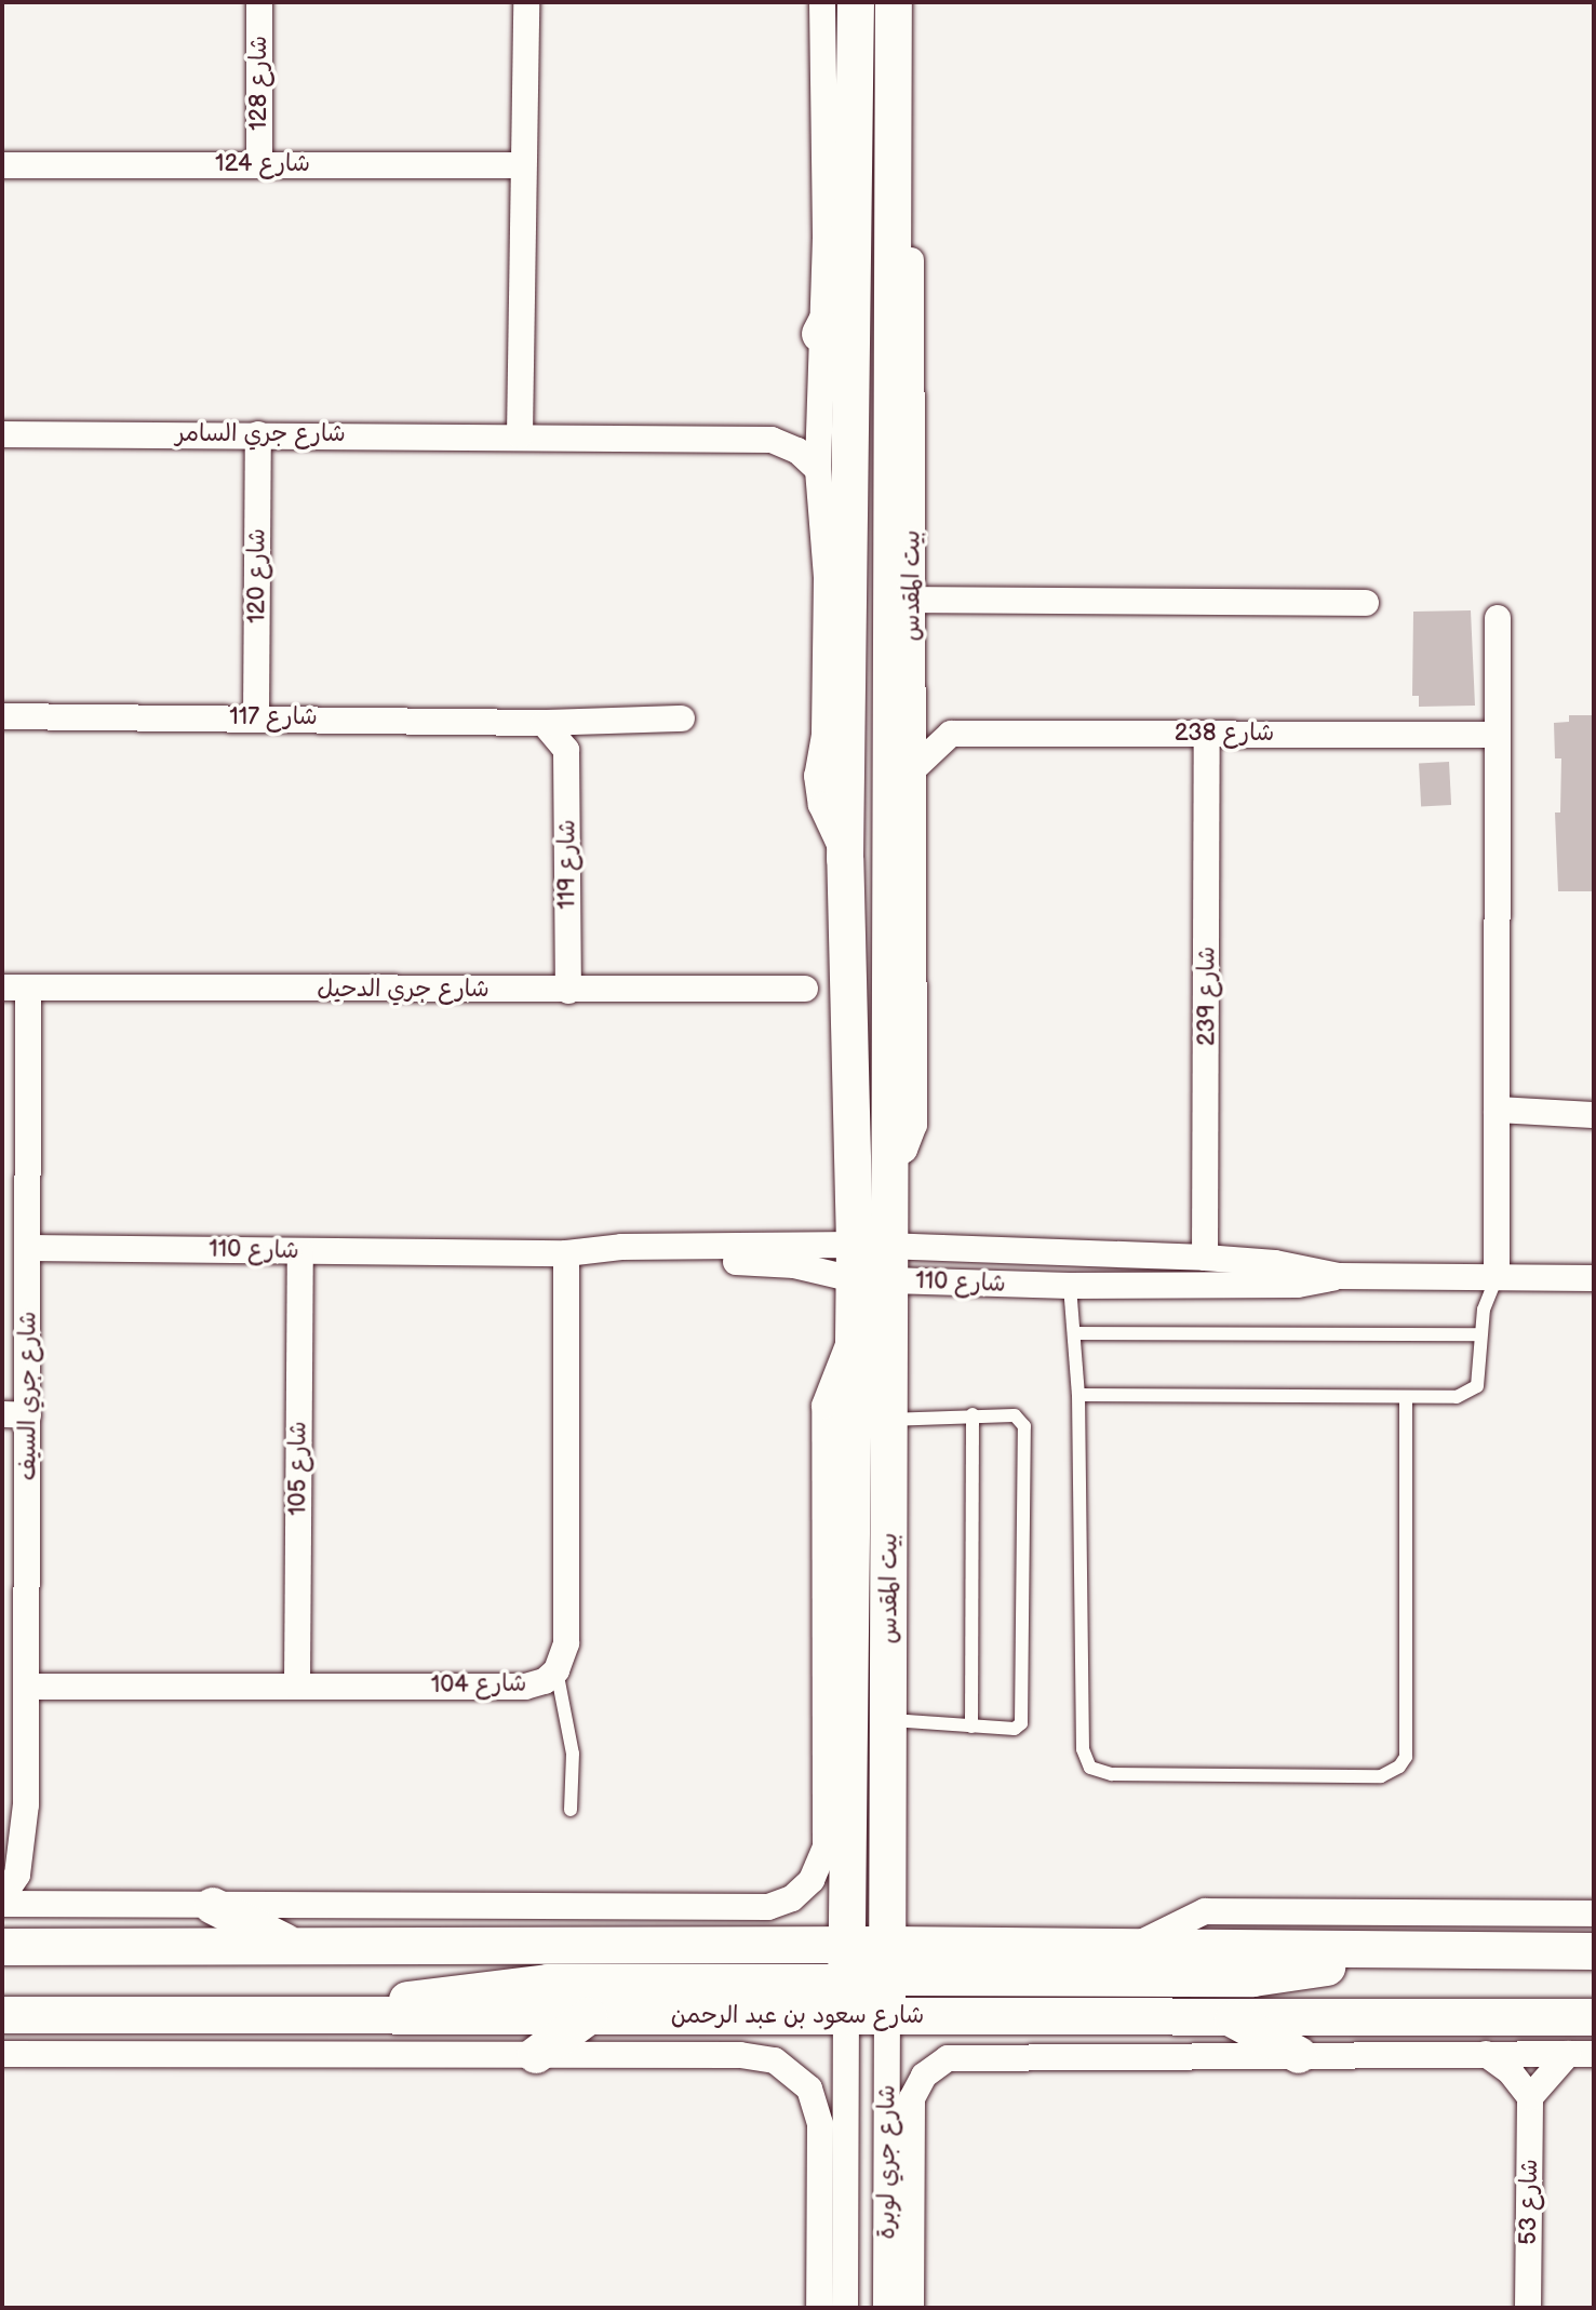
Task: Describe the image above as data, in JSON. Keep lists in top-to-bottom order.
{
  "streets": {
    "main road": ["بيت المقدس", "شارع سعود بن عبد الرحمن"],
    "street": [
      "شارع 128",
      "شارع 124",
      "شارع جري السامر",
      "شارع 120",
      "شارع 117",
      "شارع 238",
      "شارع 119",
      "شارع جري الدحيل",
      "شارع 239",
      "شارع 110",
      "شارع جري السيف",
      "شارع 105",
      "شارع 104",
      "شارع جري لوبرة",
      "شارع 53"
    ]
  },
  "crossings": [
    ["شارع 128", "شارع 124"],
    ["شارع جري السامر", "شارع 120"],
    ["شارع جري السامر", "بيت المقدس"],
    ["شارع 120", "شارع 117"],
    ["بيت المقدس", "شارع 110"],
    ["بيت المقدس", "شارع سعود بن عبد الرحمن"],
    ["بيت المقدس", "شارع جري لوبرة"],
    ["شارع 117", "شارع 119"],
    ["شارع 238", "شارع 239"],
    ["شارع 119", "شارع جري الدحيل"],
    ["شارع جري الدحيل", "شارع جري السيف"],
    ["شارع 239", "شارع 110"],
    ["شارع 110", "شارع جري السيف"],
    ["شارع 110", "شارع 105"],
    ["شارع 110", "شارع 104"],
    ["شارع جري السيف", "شارع 104"],
    ["شارع 105", "شارع 104"],
    ["شارع سعود بن عبد الرحمن", "شارع جري لوبرة"]
  ]
}
